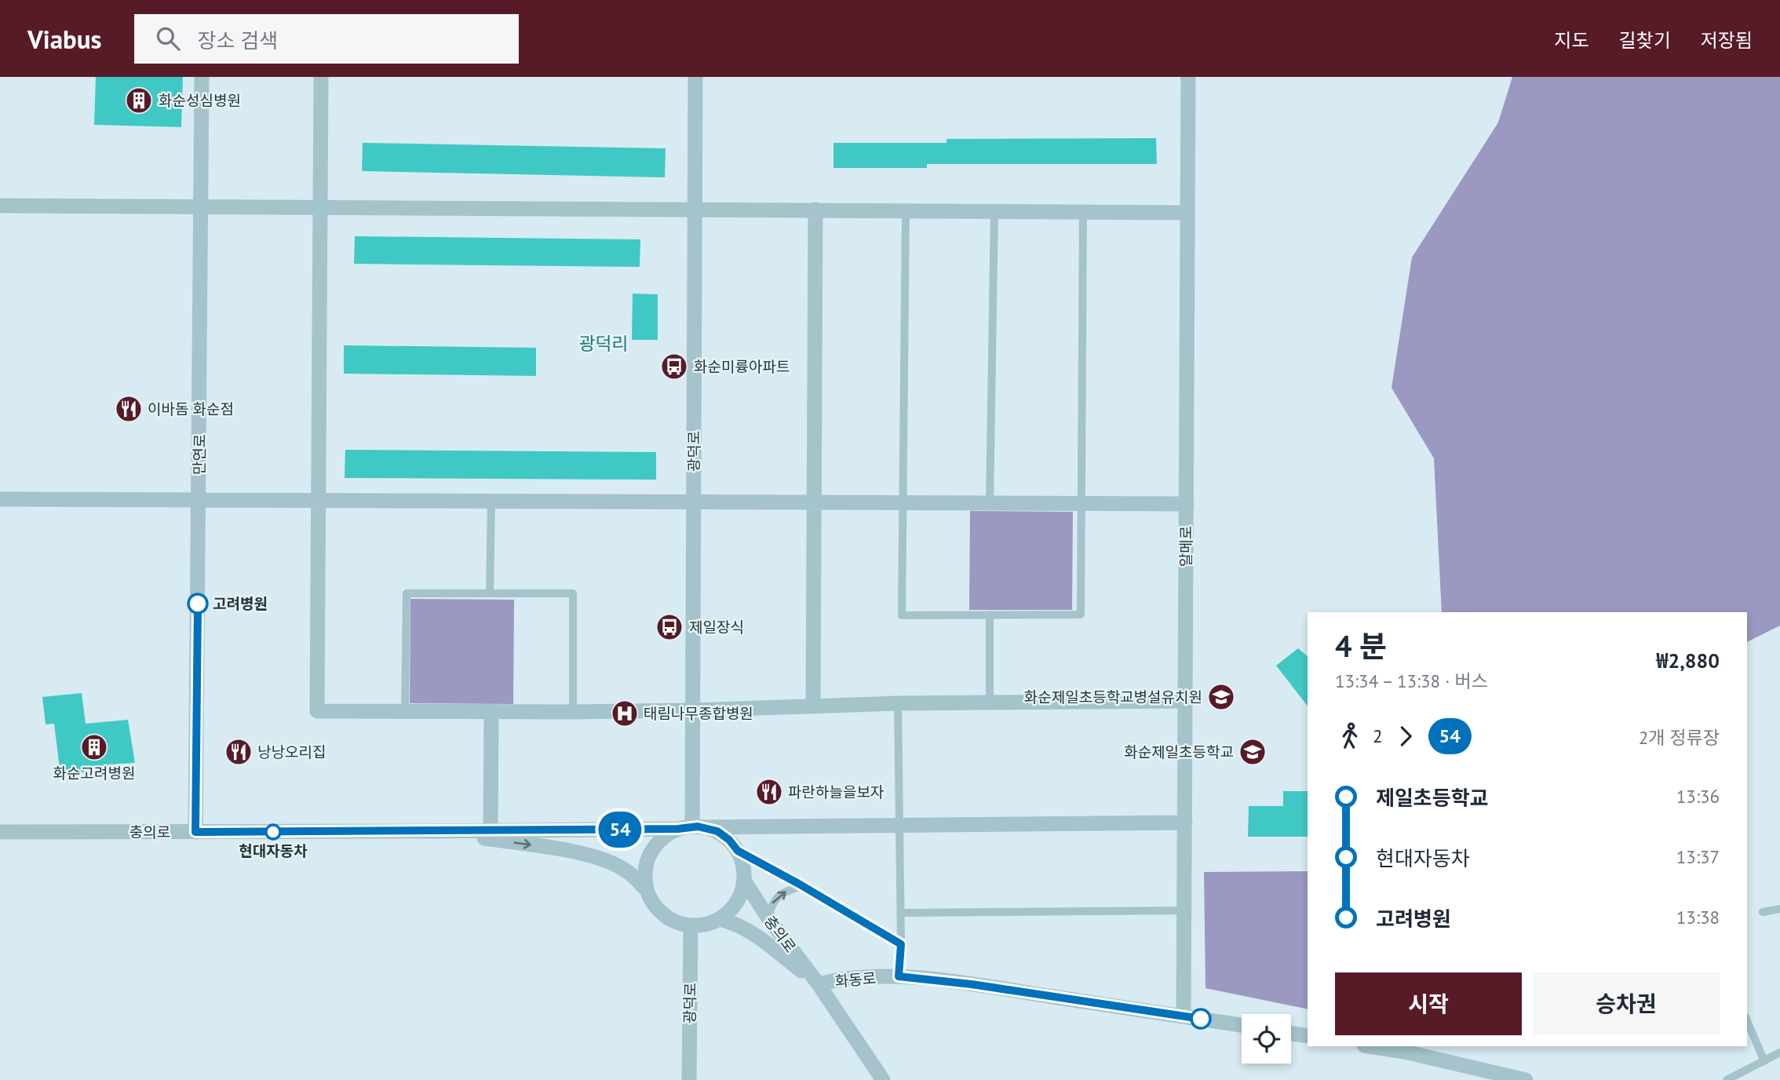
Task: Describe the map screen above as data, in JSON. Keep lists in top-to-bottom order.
{
  "streets": {
    "street": [
      "광덕로",
      "만연로",
      "알메로",
      "충의로",
      "화동로"
    ]
  },
  "crossings": [
    ["광덕로", "충의로"],
    ["만연로", "충의로"],
    ["알메로", "충의로"],
    ["알메로", "화동로"],
    ["충의로", "화동로"]
  ],
  "districts": ["광덕리"],
  "places": {
    "building": ["화순성심병원", "화순고려병원"],
    "bus stop": ["화순미륭아파트", "제일장식"],
    "restaurant": ["이바돔 화순점", "낭낭오리집", "파란하늘을보자"],
    "other": ["고려병원", "현대자동차"],
    "school or university": ["화순제일초등학교병설유치원", "화순제일초등학교"],
    "hospital": ["태림나무종합병원"]
  },
  "lines": ["bus line 54"],
  "page": {
    "header": "Viabus",
    "search": "장소 검색",
    "nav": ["지도", "길찾기", "저장됨"],
    "on_map": "54",
    "heading": ["4 분", "13:34 – 13:38 · 버스", "₩2,880"],
    "legs": ["2", "54", "2개 정류장"],
    "list": [
      {
        "name": "제일초등학교",
        "value": "13:36"
      },
      {
        "name": "현대자동차",
        "value": "13:37"
      },
      {
        "name": "고려병원",
        "value": "13:38"
      }
    ],
    "buttons": ["시작", "승차권"]
  }
}
